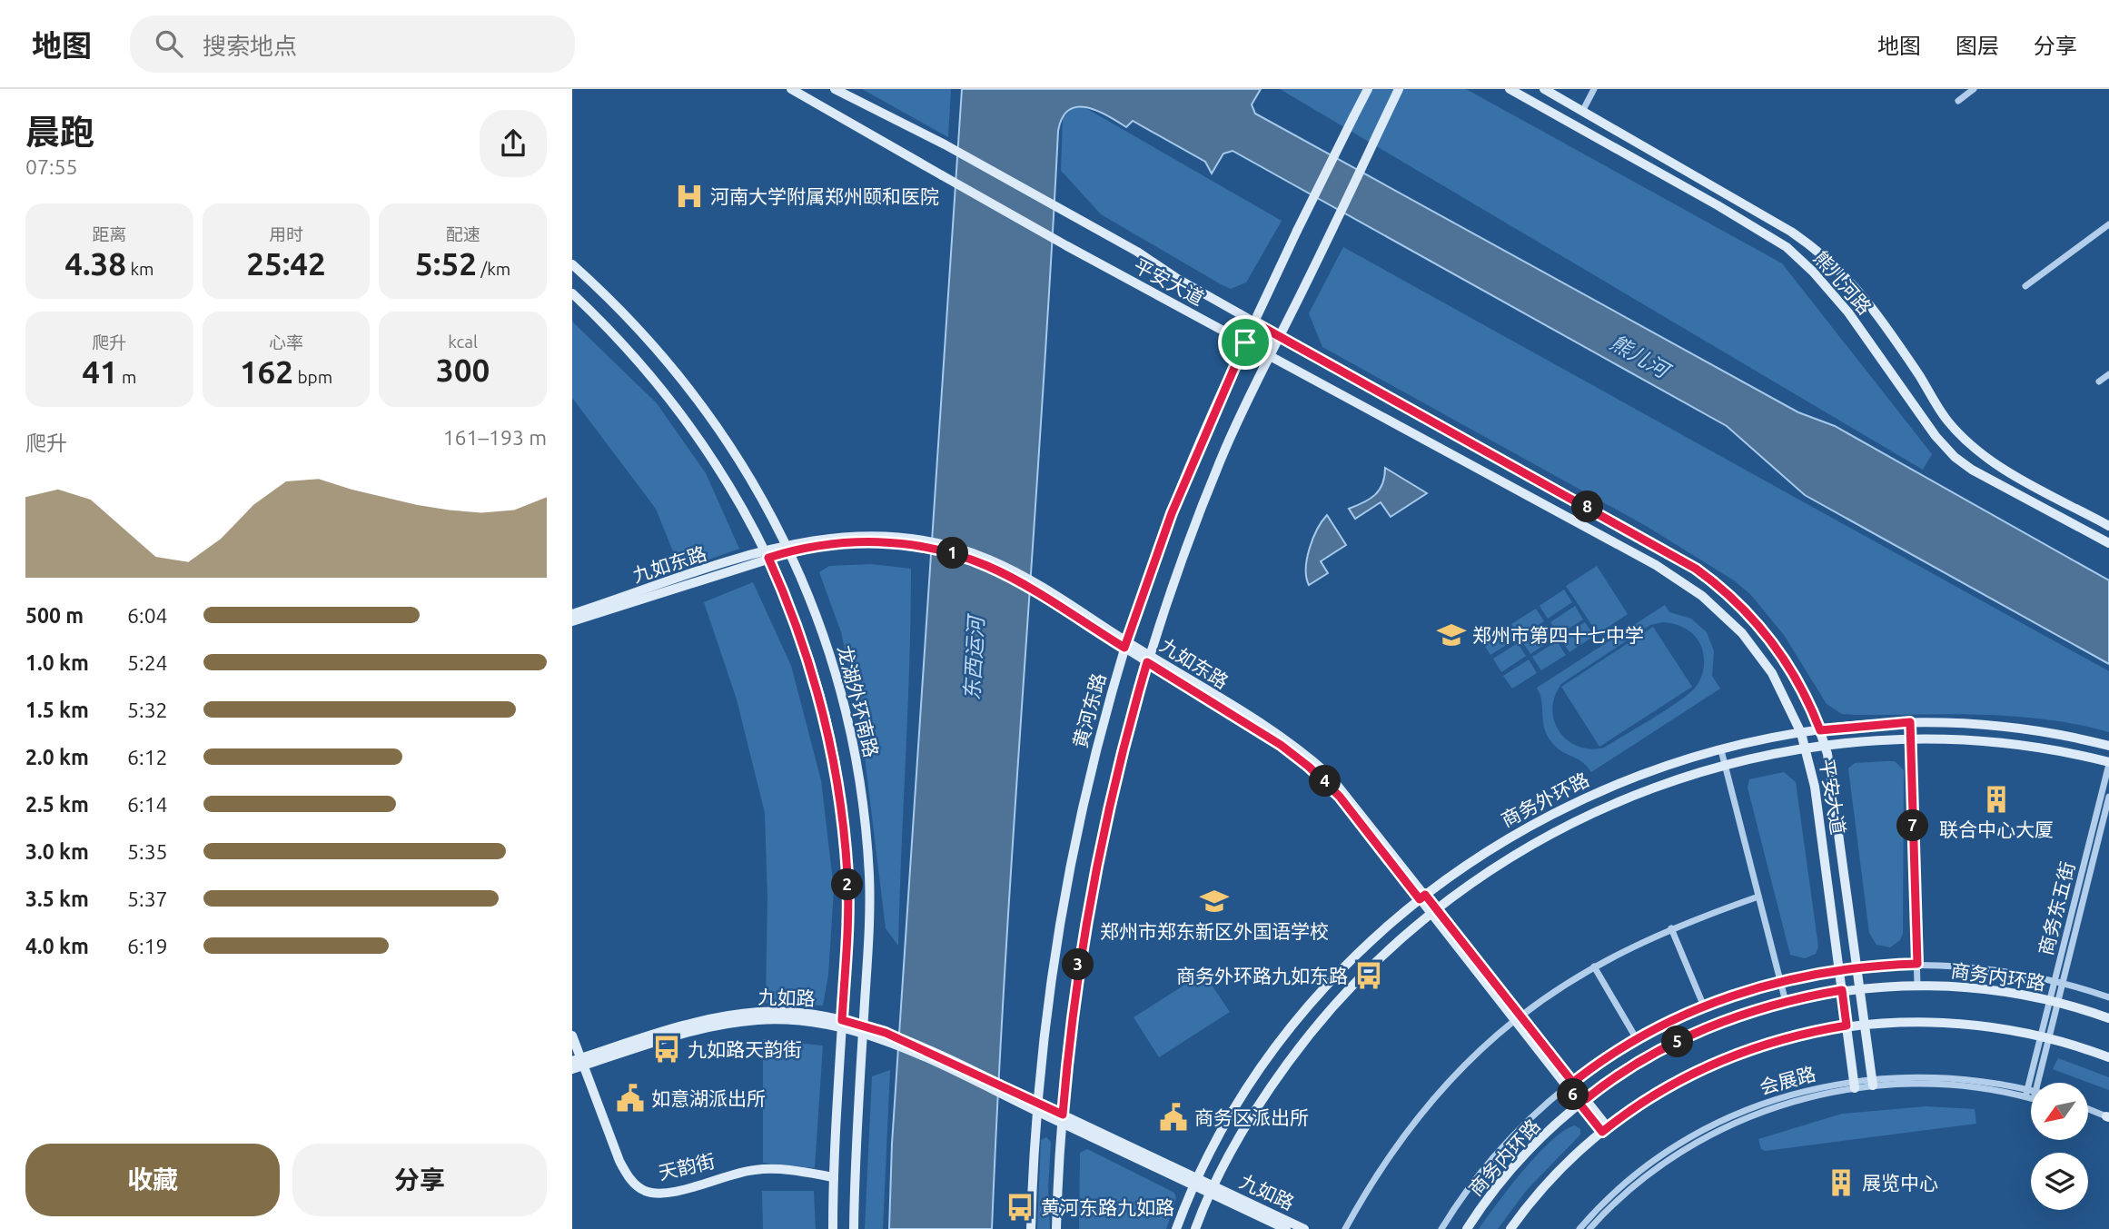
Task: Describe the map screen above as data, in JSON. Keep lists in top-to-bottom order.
{
  "streets": {
    "main road": [
      "平安大道",
      "熊儿河路",
      "九如东路",
      "龙湖外环南路",
      "黄河东路",
      "商务外环路",
      "商务内环路",
      "九如路",
      "天韵街"
    ],
    "street": ["商务东五街", "会展路"]
  },
  "crossings": [
    ["平安大道", "黄河东路"],
    ["平安大道", "商务外环路"],
    ["平安大道", "商务内环路"],
    ["平安大道", "会展路"],
    ["九如东路", "龙湖外环南路"],
    ["九如东路", "黄河东路"],
    ["九如东路", "商务外环路"],
    ["九如东路", "商务内环路"],
    ["龙湖外环南路", "九如路"],
    ["龙湖外环南路", "天韵街"],
    ["黄河东路", "九如路"],
    ["商务外环路", "商务东五街"],
    ["商务外环路", "九如路"],
    ["商务东五街", "商务内环路"],
    ["九如路", "天韵街"]
  ],
  "water": ["熊儿河", "东西运河"],
  "places": {
    "hospital": ["河南大学附属郑州颐和医院"],
    "school or university": ["郑州市第四十七中学", "郑州市郑东新区外国语学校"],
    "building": ["联合中心大厦", "展览中心"],
    "bus stop": ["商务外环路九如东路", "九如路天韵街", "黄河东路九如路"],
    "public building": ["如意湖派出所", "商务区派出所"]
  },
  "north": "bottom left",
  "page": {
    "header": "地图",
    "search": "搜索地点",
    "nav": ["地图", "图层", "分享"],
    "heading": ["晨跑", "07:55"],
    "stats": [
      ["距离", "4.38 km"],
      ["用时", "25:42"],
      ["配速", "5:52 /km"],
      ["爬升", "41 m"],
      ["心率", "162 bpm"],
      ["kcal", "300"]
    ],
    "chart": ["爬升", "161–193 m"],
    "pins": [
      "8",
      "1",
      "4",
      "7",
      "2",
      "3",
      "5",
      "6"
    ],
    "list": [
      {
        "name": "500 m",
        "note": "6:04"
      },
      {
        "name": "1.0 km",
        "note": "5:24"
      },
      {
        "name": "1.5 km",
        "note": "5:32"
      },
      {
        "name": "2.0 km",
        "note": "6:12"
      },
      {
        "name": "2.5 km",
        "note": "6:14"
      },
      {
        "name": "3.0 km",
        "note": "5:35"
      },
      {
        "name": "3.5 km",
        "note": "5:37"
      },
      {
        "name": "4.0 km",
        "note": "6:19"
      }
    ],
    "buttons": ["收藏", "分享"]
  }
}
